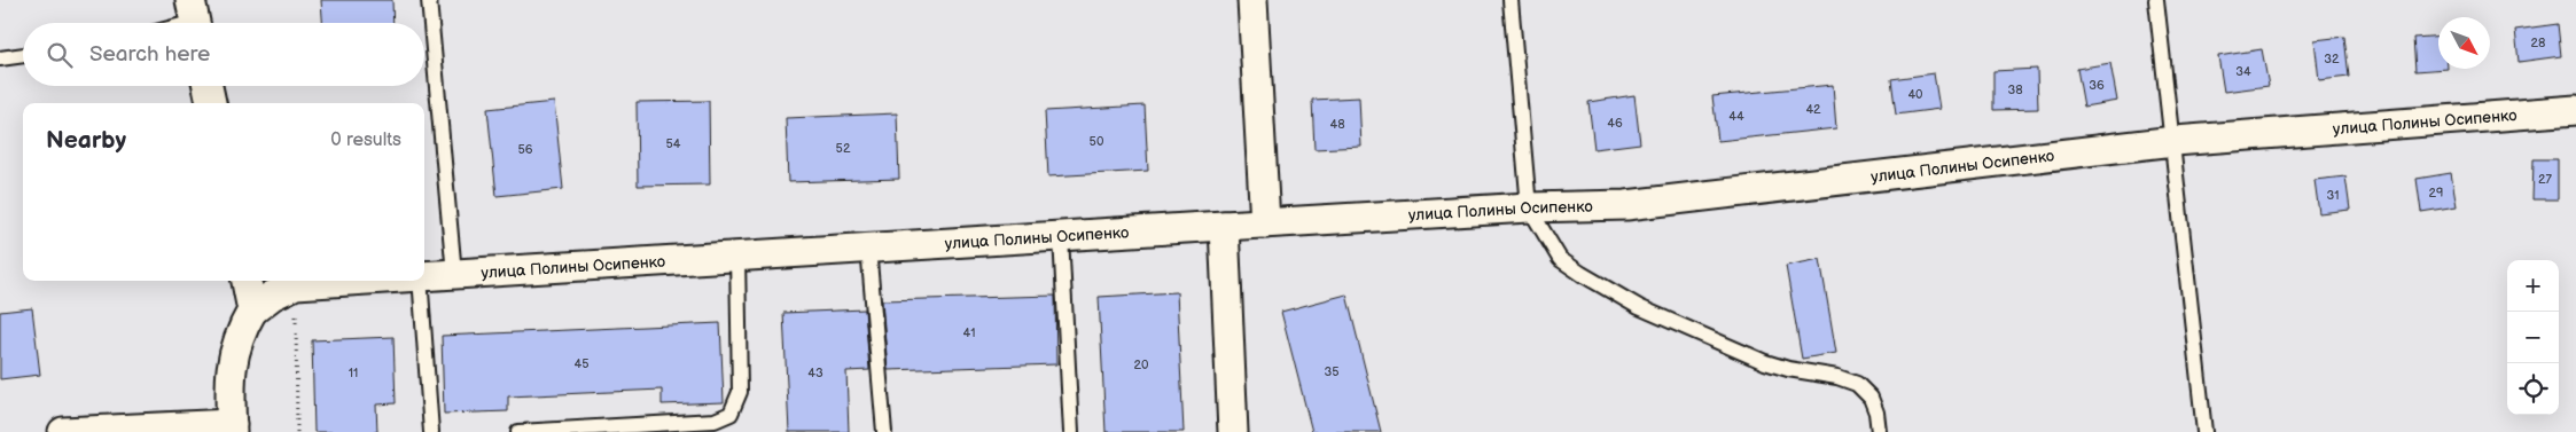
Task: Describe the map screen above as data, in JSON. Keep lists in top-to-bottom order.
{
  "streets": {
    "street": ["улица Полины Осипенко"]
  },
  "house_numbers": [
    "28",
    "32",
    "34",
    "36",
    "38",
    "40",
    "42",
    "44",
    "46",
    "48",
    "50",
    "54",
    "52",
    "56",
    "27",
    "29",
    "31",
    "41",
    "45",
    "20",
    "35",
    "11",
    "43"
  ],
  "north": "bottom right",
  "page": {
    "search": "Search here",
    "heading": ["Nearby", "0 results"],
    "map_buttons": ["+", "−"]
  }
}
